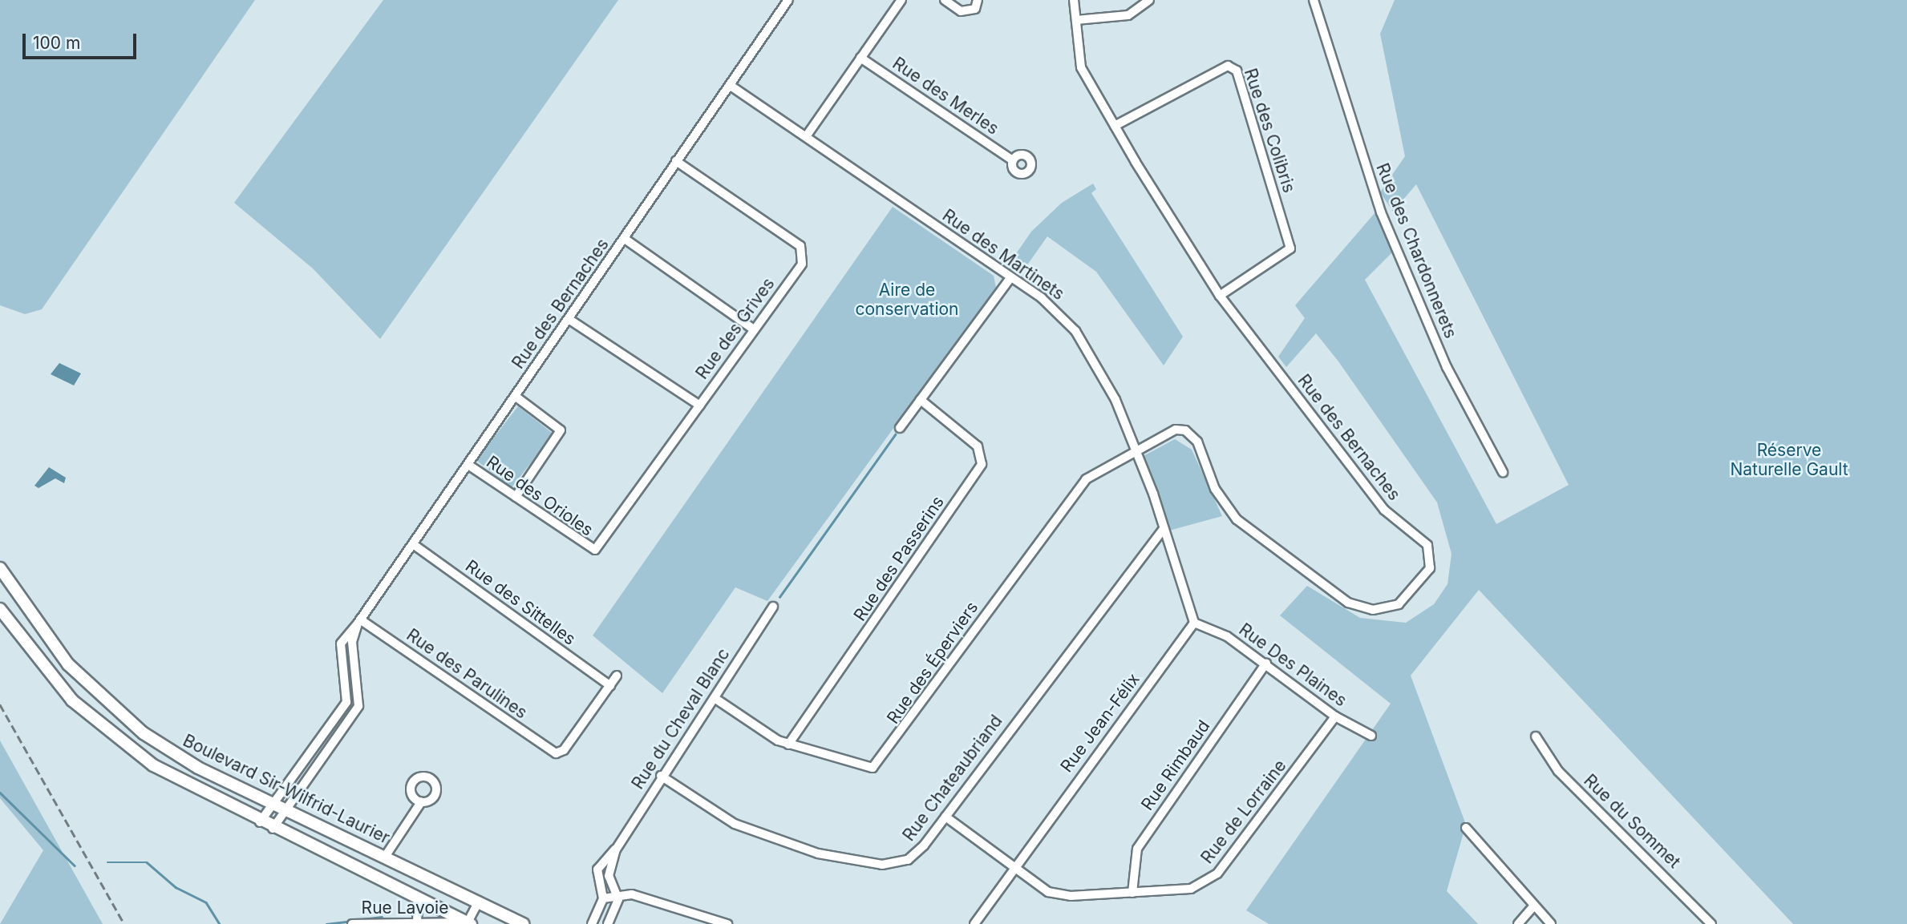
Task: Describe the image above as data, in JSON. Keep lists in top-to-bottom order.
{
  "streets": {
    "main road": ["Boulevard Sir-Wilfrid-Laurier"],
    "street": [
      "Rue des Merles",
      "Rue des Colibris",
      "Rue des Chardonnerets",
      "Rue des Martinets",
      "Rue des Bernaches",
      "Rue des Grives",
      "Rue des Orioles",
      "Rue des Passerins",
      "Rue des Sittelles",
      "Rue des Éperviers",
      "Rue Des Plaines",
      "Rue des Parulines",
      "Rue du Cheval Blanc",
      "Rue Jean-Félix",
      "Rue Rimbaud",
      "Rue Chateaubriand",
      "Rue de Lorraine",
      "Rue du Sommet",
      "Rue Lavoie"
    ]
  },
  "crossings": [
    ["Rue des Colibris", "Rue des Bernaches"],
    ["Rue des Martinets", "Rue des Bernaches"],
    ["Rue des Martinets", "Rue des Éperviers"],
    ["Rue des Martinets", "Rue Chateaubriand"],
    ["Rue des Bernaches", "Rue des Grives"],
    ["Rue des Bernaches", "Rue des Orioles"],
    ["Rue des Bernaches", "Rue des Sittelles"],
    ["Rue des Bernaches", "Rue des Éperviers"],
    ["Rue des Bernaches", "Rue des Parulines"],
    ["Rue des Bernaches", "Boulevard Sir-Wilfrid-Laurier"],
    ["Rue des Grives", "Rue des Orioles"],
    ["Rue des Passerins", "Rue des Éperviers"],
    ["Rue des Sittelles", "Rue des Parulines"],
    ["Rue des Éperviers", "Rue du Cheval Blanc"],
    ["Rue Des Plaines", "Rue Jean-Félix"],
    ["Rue Des Plaines", "Rue Rimbaud"],
    ["Rue Des Plaines", "Rue de Lorraine"],
    ["Rue du Cheval Blanc", "Rue Chateaubriand"],
    ["Rue Jean-Félix", "Rue de Lorraine"],
    ["Rue Rimbaud", "Rue de Lorraine"],
    ["Rue Chateaubriand", "Rue de Lorraine"],
    ["Boulevard Sir-Wilfrid-Laurier", "Rue Lavoie"]
  ],
  "parks": ["Aire de conservation", "Réserve Naturelle Gault"],
  "scale_bar": "100 m"
}
